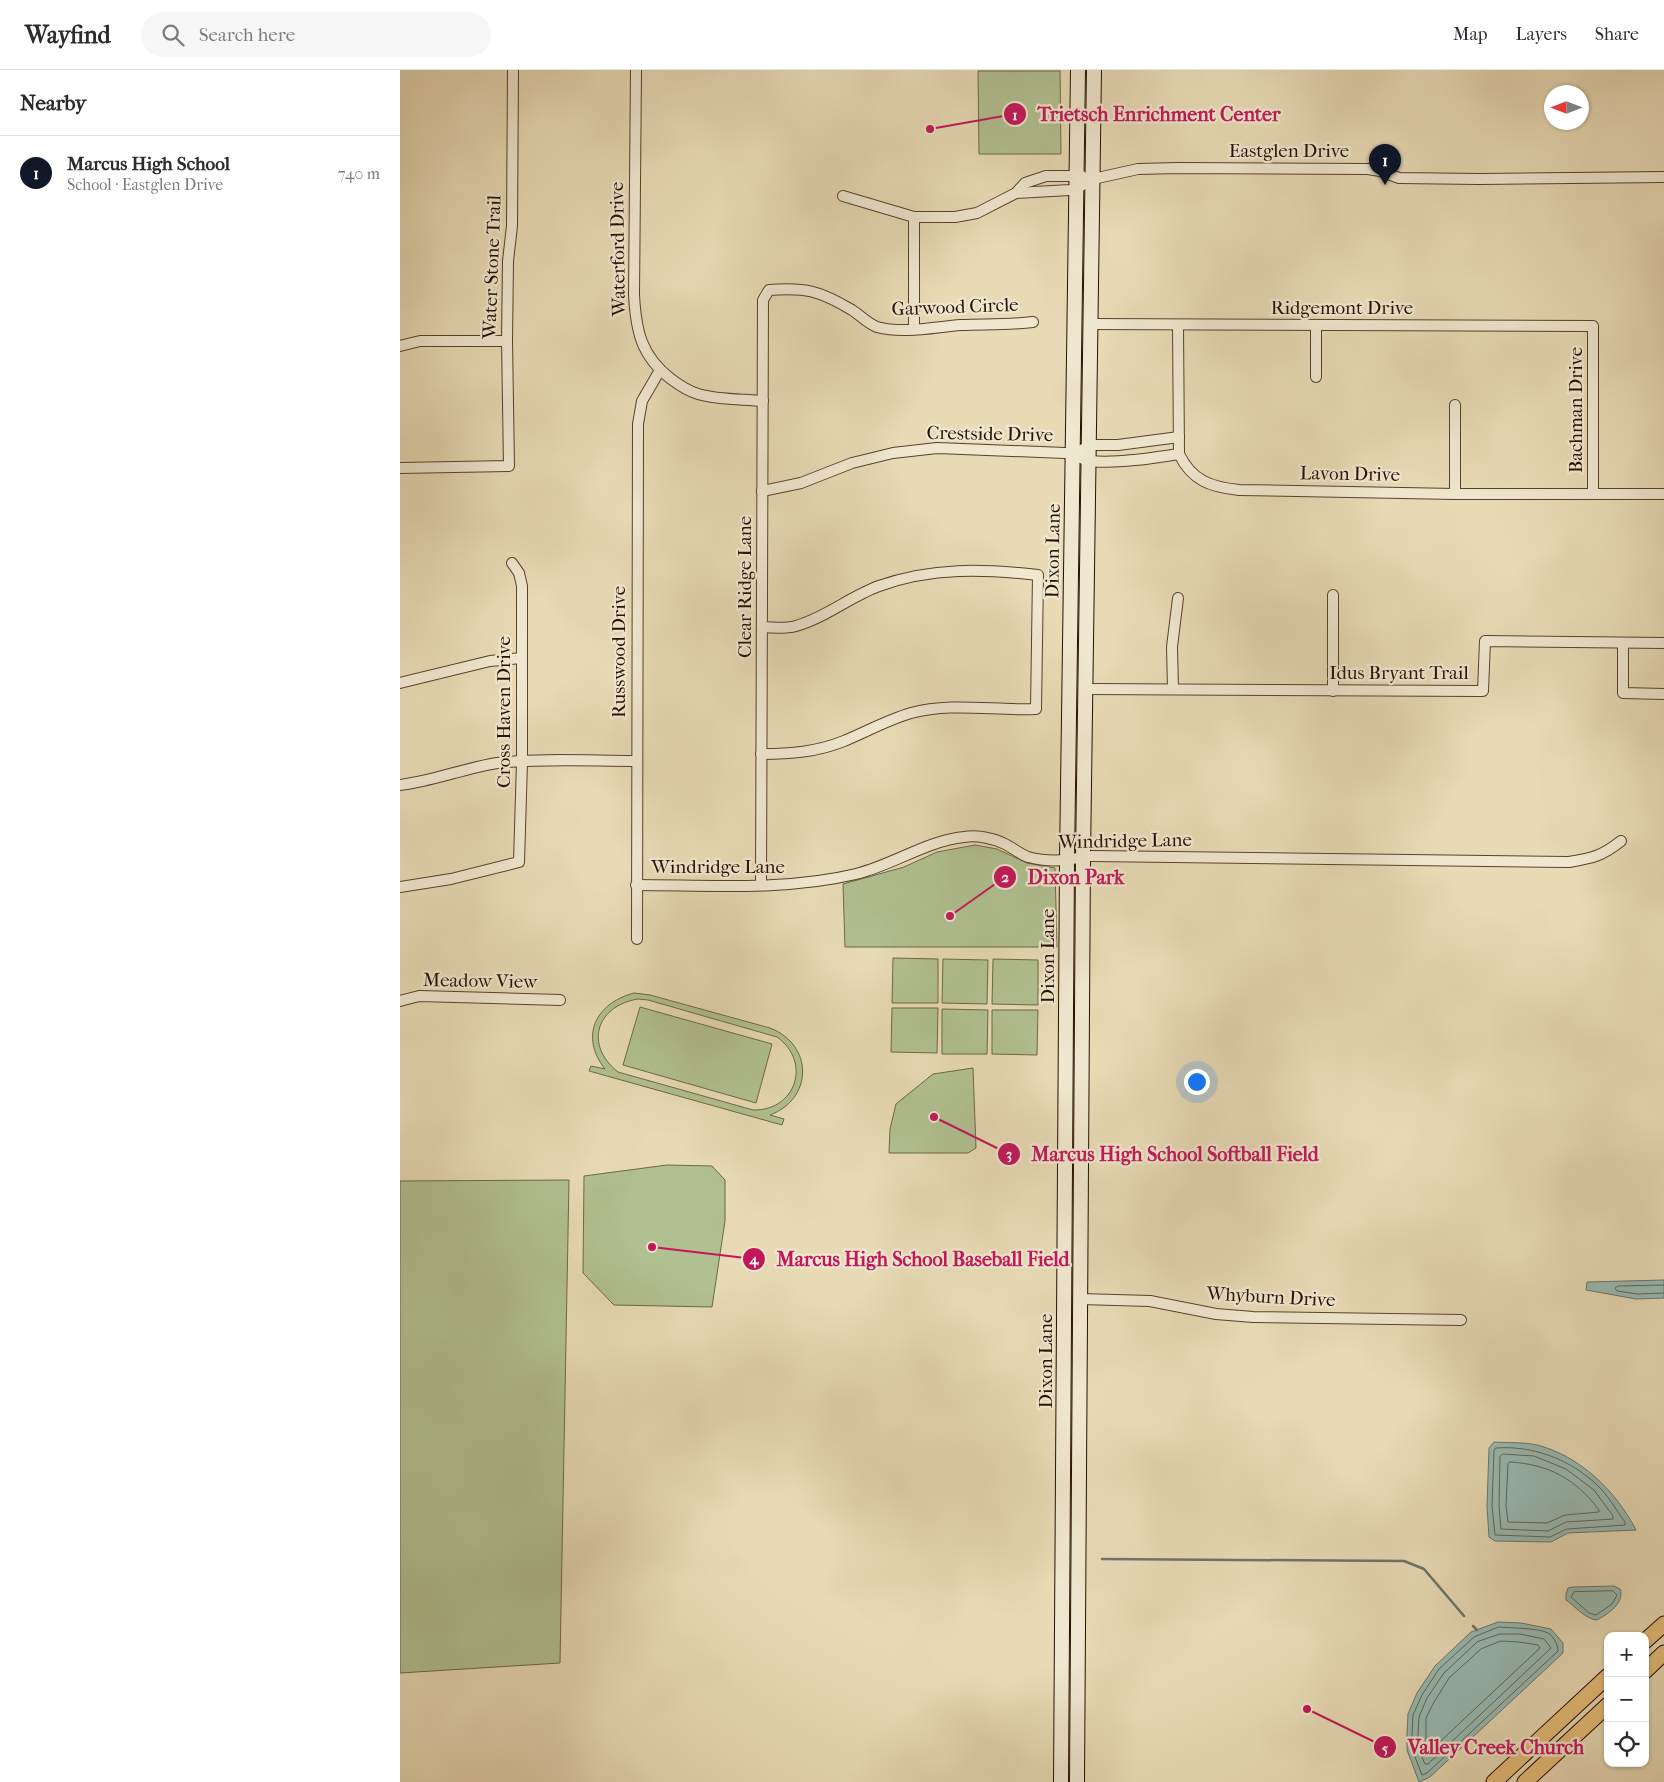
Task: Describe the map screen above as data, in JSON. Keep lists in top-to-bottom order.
{
  "streets": {
    "main road": ["Dixon Lane"],
    "street": [
      "Eastglen Drive",
      "Waterford Drive",
      "Water Stone Trail",
      "Garwood Circle",
      "Ridgemont Drive",
      "Bachman Drive",
      "Crestside Drive",
      "Lavon Drive",
      "Clear Ridge Lane",
      "Russwood Drive",
      "Idus Bryant Trail",
      "Cross Haven Drive",
      "Windridge Lane",
      "Meadow View",
      "Whyburn Drive"
    ]
  },
  "crossings": [
    ["Eastglen Drive", "Dixon Lane"],
    ["Waterford Drive", "Clear Ridge Lane"],
    ["Waterford Drive", "Russwood Drive"],
    ["Garwood Circle", "Clear Ridge Lane"],
    ["Ridgemont Drive", "Bachman Drive"],
    ["Ridgemont Drive", "Dixon Lane"],
    ["Bachman Drive", "Lavon Drive"],
    ["Crestside Drive", "Dixon Lane"],
    ["Crestside Drive", "Clear Ridge Lane"],
    ["Dixon Lane", "Idus Bryant Trail"],
    ["Dixon Lane", "Windridge Lane"],
    ["Dixon Lane", "Whyburn Drive"],
    ["Clear Ridge Lane", "Windridge Lane"],
    ["Russwood Drive", "Windridge Lane"]
  ],
  "places": [
    "Trietsch Enrichment Center",
    "Dixon Park",
    "Marcus High School Softball Field",
    "Marcus High School Baseball Field",
    "Valley Creek Church"
  ],
  "north": "left",
  "page": {
    "header": "Wayfind",
    "search": "Search here",
    "nav": ["Map", "Layers", "Share"],
    "heading": "Nearby",
    "list": [
      {
        "mark": "1",
        "name": "Marcus High School",
        "note": "School · Eastglen Drive",
        "value": "740 m"
      }
    ],
    "pins": "1",
    "map_buttons": ["+", "−"]
  }
}
